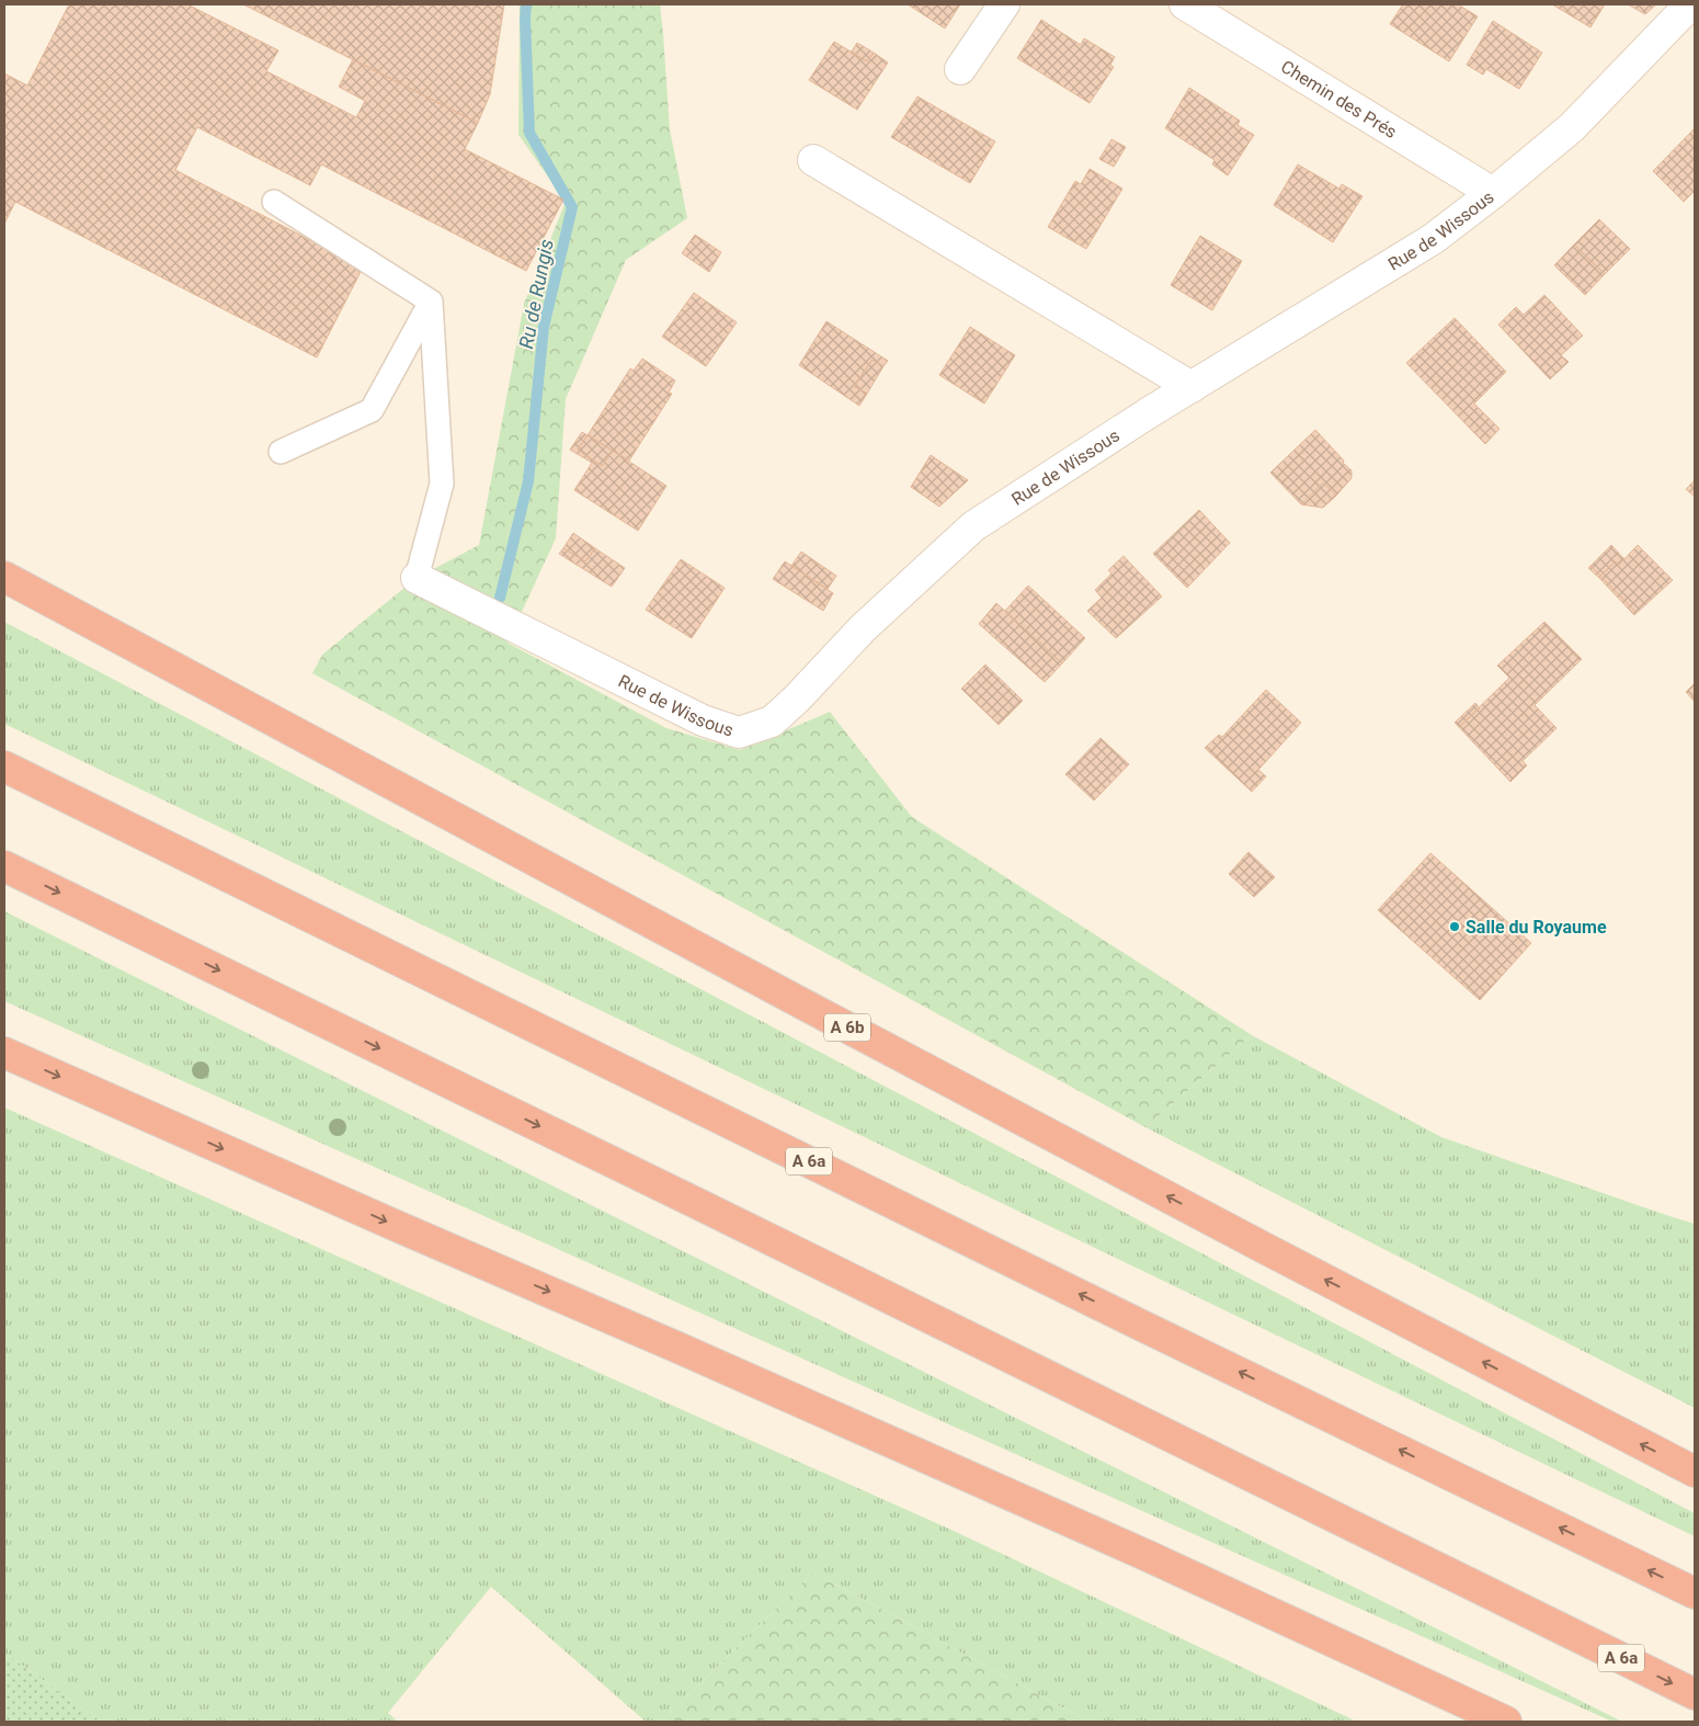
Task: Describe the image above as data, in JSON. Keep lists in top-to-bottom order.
{
  "streets": {
    "highway": ["A 6b", "A 6a"],
    "street": ["Chemin des Prés", "Rue de Wissous"]
  },
  "crossings": [
    ["Chemin des Prés", "Rue de Wissous"]
  ],
  "water": ["Ru de Rungis"],
  "places": ["Salle du Royaume"]
}
